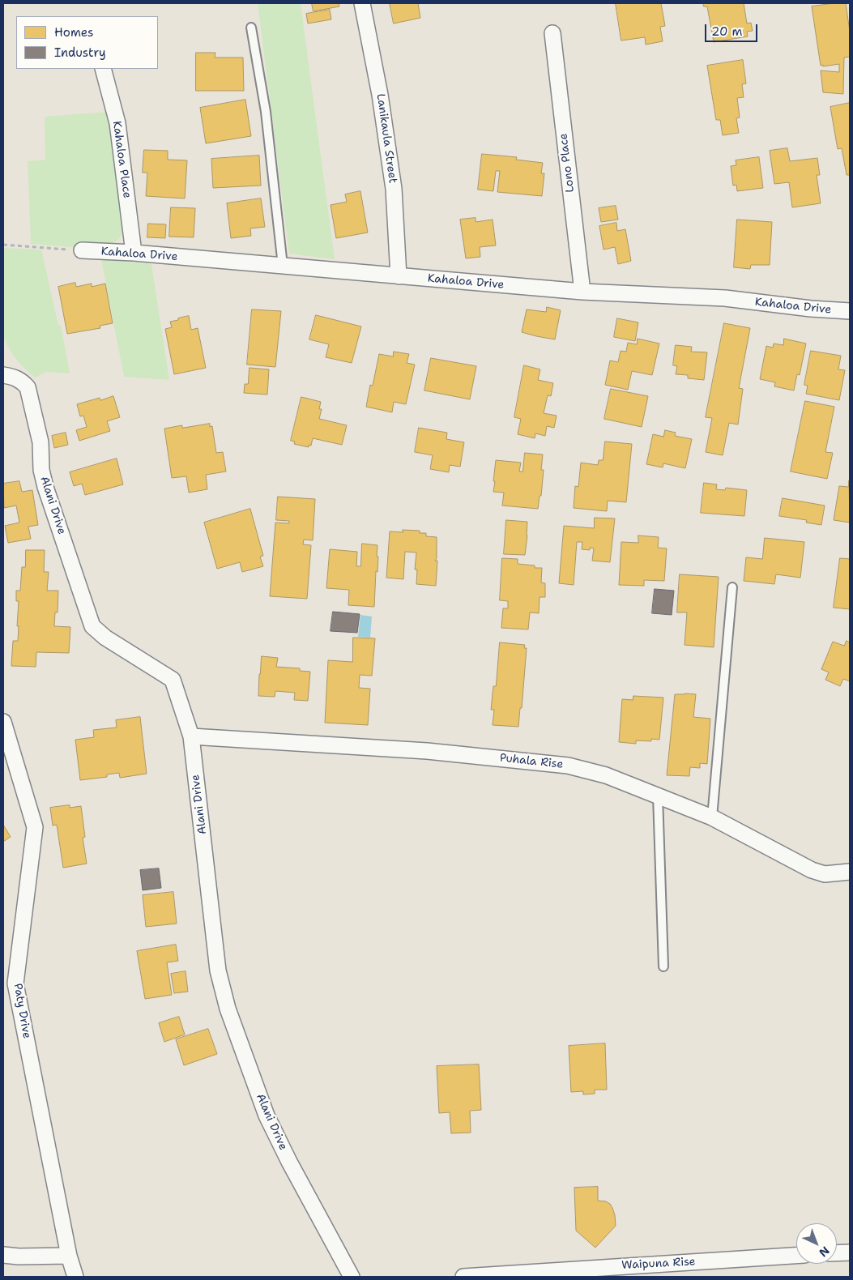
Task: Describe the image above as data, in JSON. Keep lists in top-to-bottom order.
{
  "streets": {
    "street": [
      "Lanikaula Street",
      "Kahaloa Place",
      "Lono Place",
      "Kahaloa Drive",
      "Alani Drive",
      "Puhala Rise",
      "Paty Drive",
      "Waipuna Rise"
    ]
  },
  "crossings": [
    ["Lanikaula Street", "Kahaloa Drive"],
    ["Kahaloa Place", "Kahaloa Drive"],
    ["Lono Place", "Kahaloa Drive"],
    ["Alani Drive", "Puhala Rise"]
  ],
  "legend": ["Homes", "Industry"],
  "scale_bar": "20 m",
  "north": "bottom right"
}
